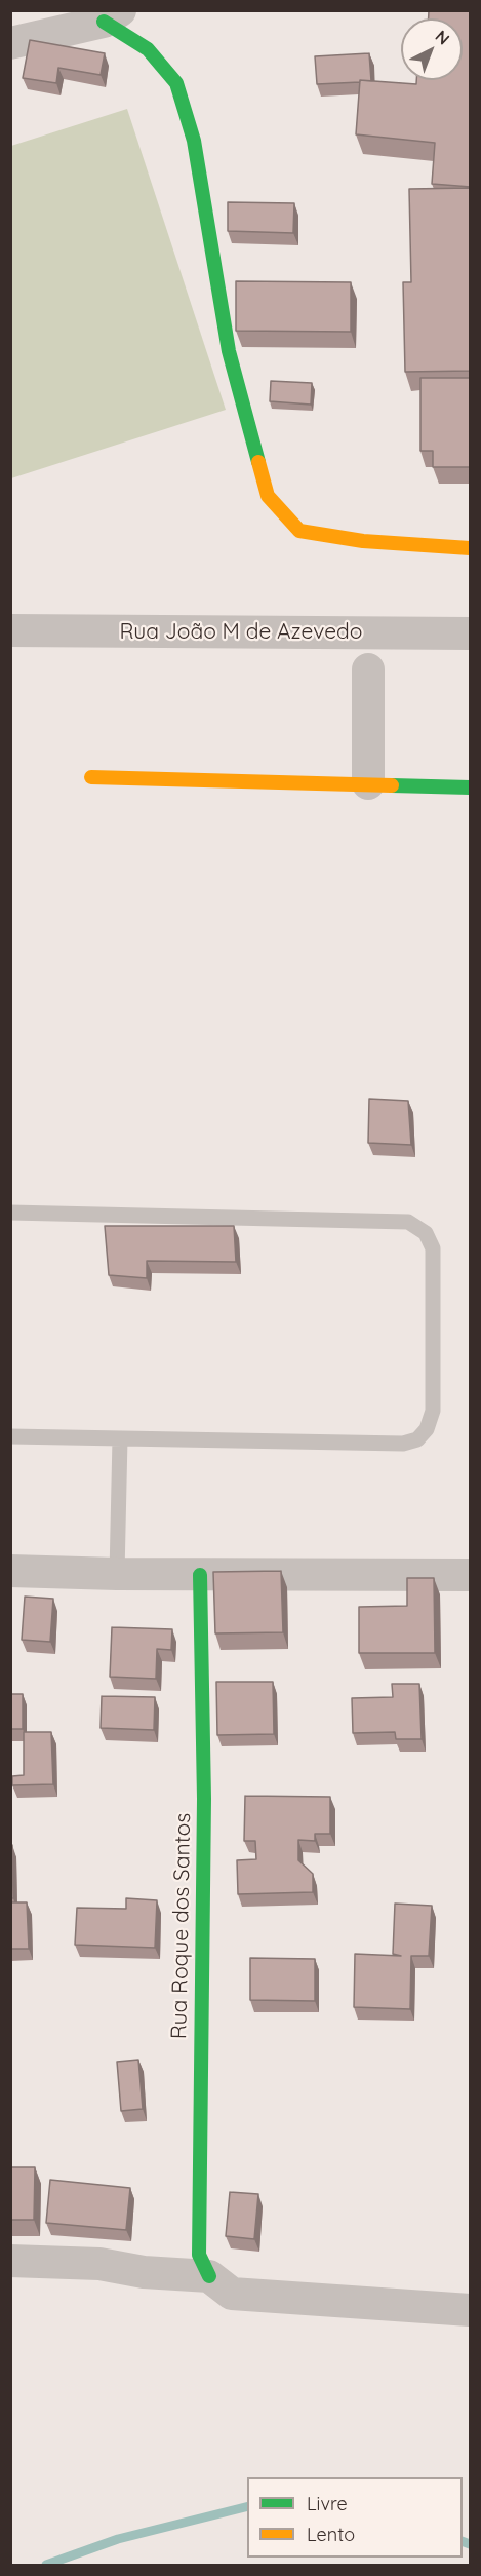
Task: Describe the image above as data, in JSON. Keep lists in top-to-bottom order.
{
  "streets": {
    "street": ["Rua João M de Azevedo", "Rua Roque dos Santos"]
  },
  "legend": ["Livre", "Lento"],
  "north": "top right"
}
